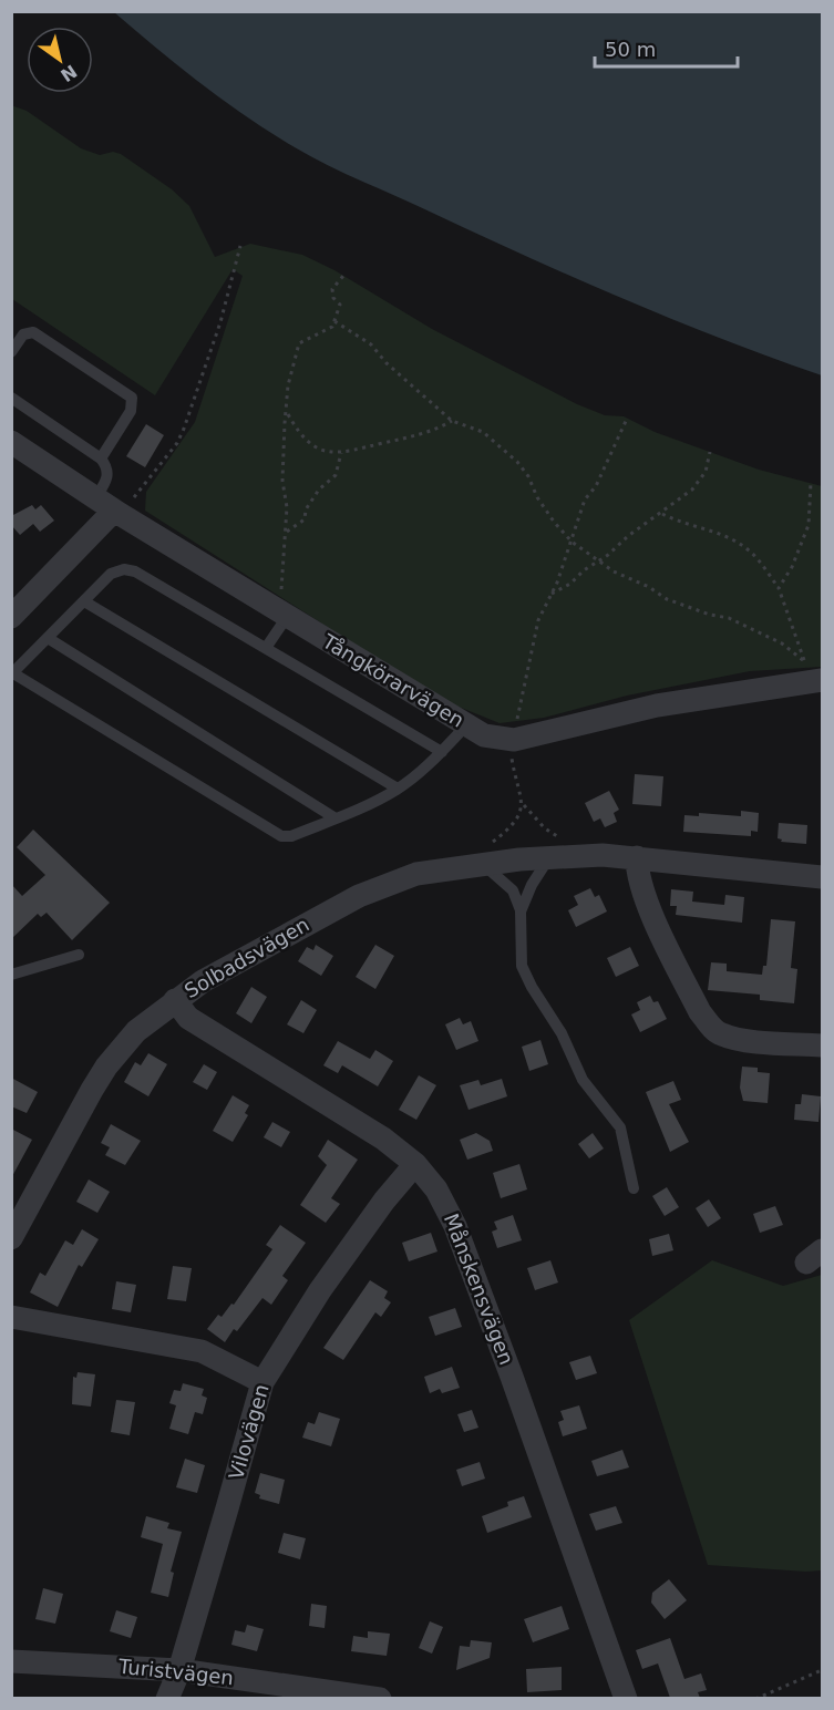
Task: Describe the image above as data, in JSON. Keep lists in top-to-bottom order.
{
  "streets": {
    "street": [
      "Tångkörarvägen",
      "Solbadsvägen",
      "Månskensvägen",
      "Vilovägen",
      "Turistvägen"
    ]
  },
  "crossings": [
    ["Solbadsvägen", "Månskensvägen"],
    ["Månskensvägen", "Vilovägen"],
    ["Vilovägen", "Turistvägen"]
  ],
  "scale_bar": "50 m",
  "north": "bottom right"
}
